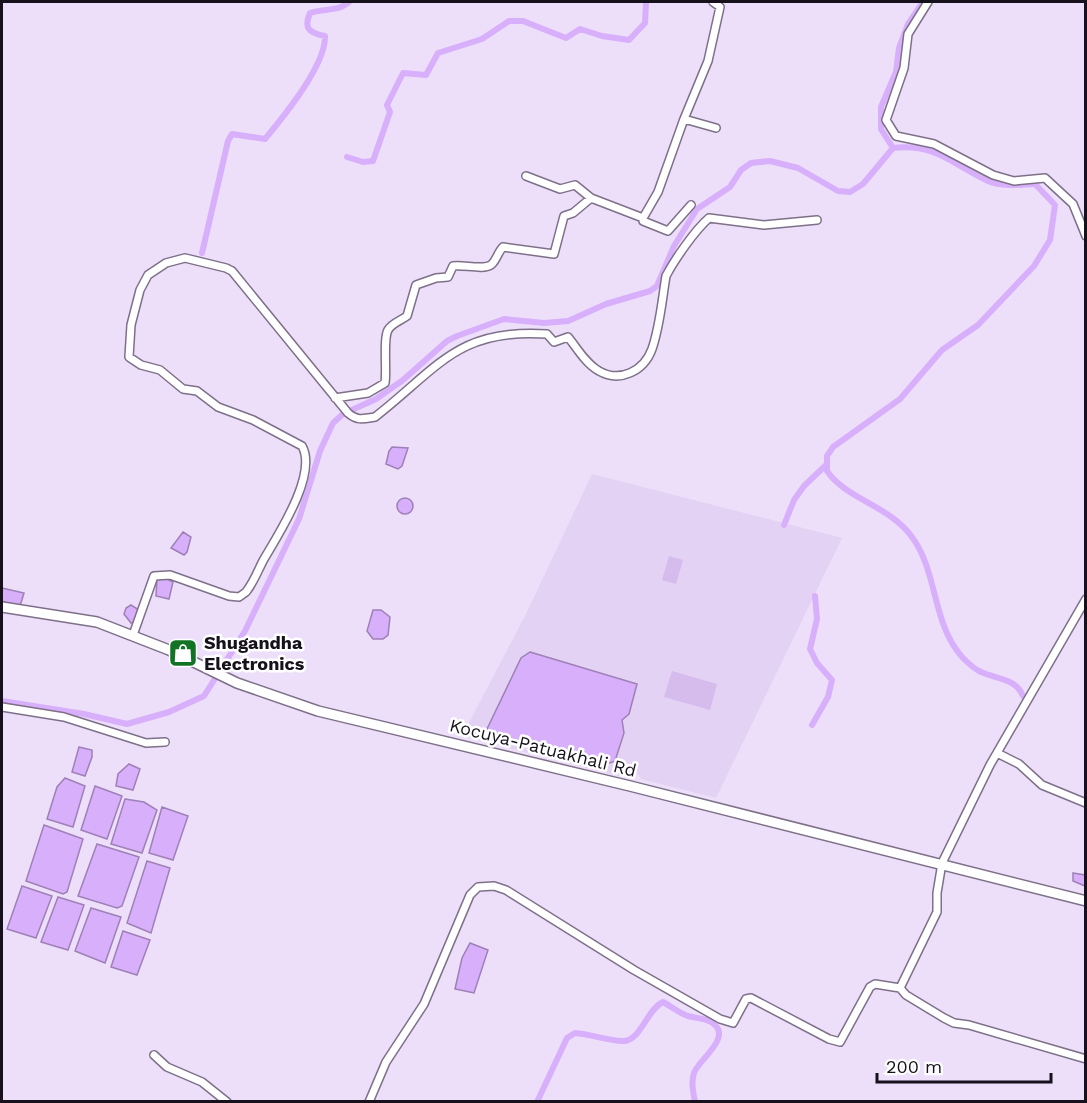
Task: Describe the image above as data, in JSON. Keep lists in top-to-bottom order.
{
  "streets": {
    "main road": ["Kocuya-Patuakhali Rd"]
  },
  "places": {
    "shop": ["Shugandha Electronics"]
  },
  "scale_bar": "200 m"
}
